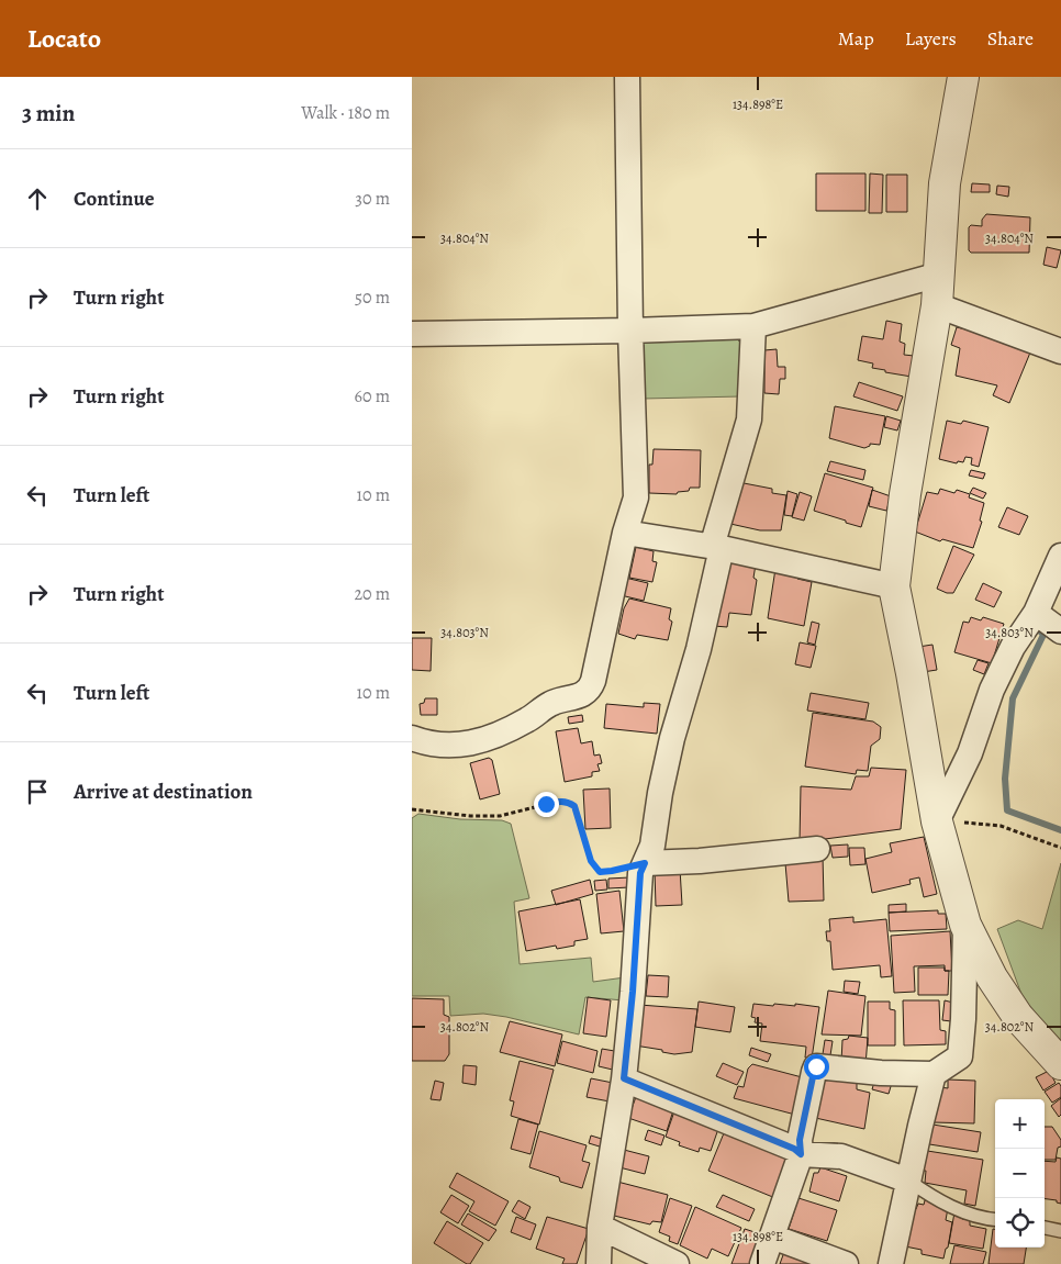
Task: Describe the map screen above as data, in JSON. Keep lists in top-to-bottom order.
{
  "page": {
    "header": "Locato",
    "nav": ["Map", "Layers", "Share"],
    "heading": ["3 min", "Walk · 180 m"],
    "list": [
      ["Continue", "30 m"],
      ["Turn right", "50 m"],
      ["Turn right", "60 m"],
      ["Turn left", "10 m"],
      ["Turn right", "20 m"],
      ["Turn left", "10 m"],
      "Arrive at destination"
    ],
    "map_buttons": ["+", "−"]
  },
  "coordinates": [
    "134.898°E",
    "34.804°N",
    "34.803°N",
    "34.802°N"
  ]
}
